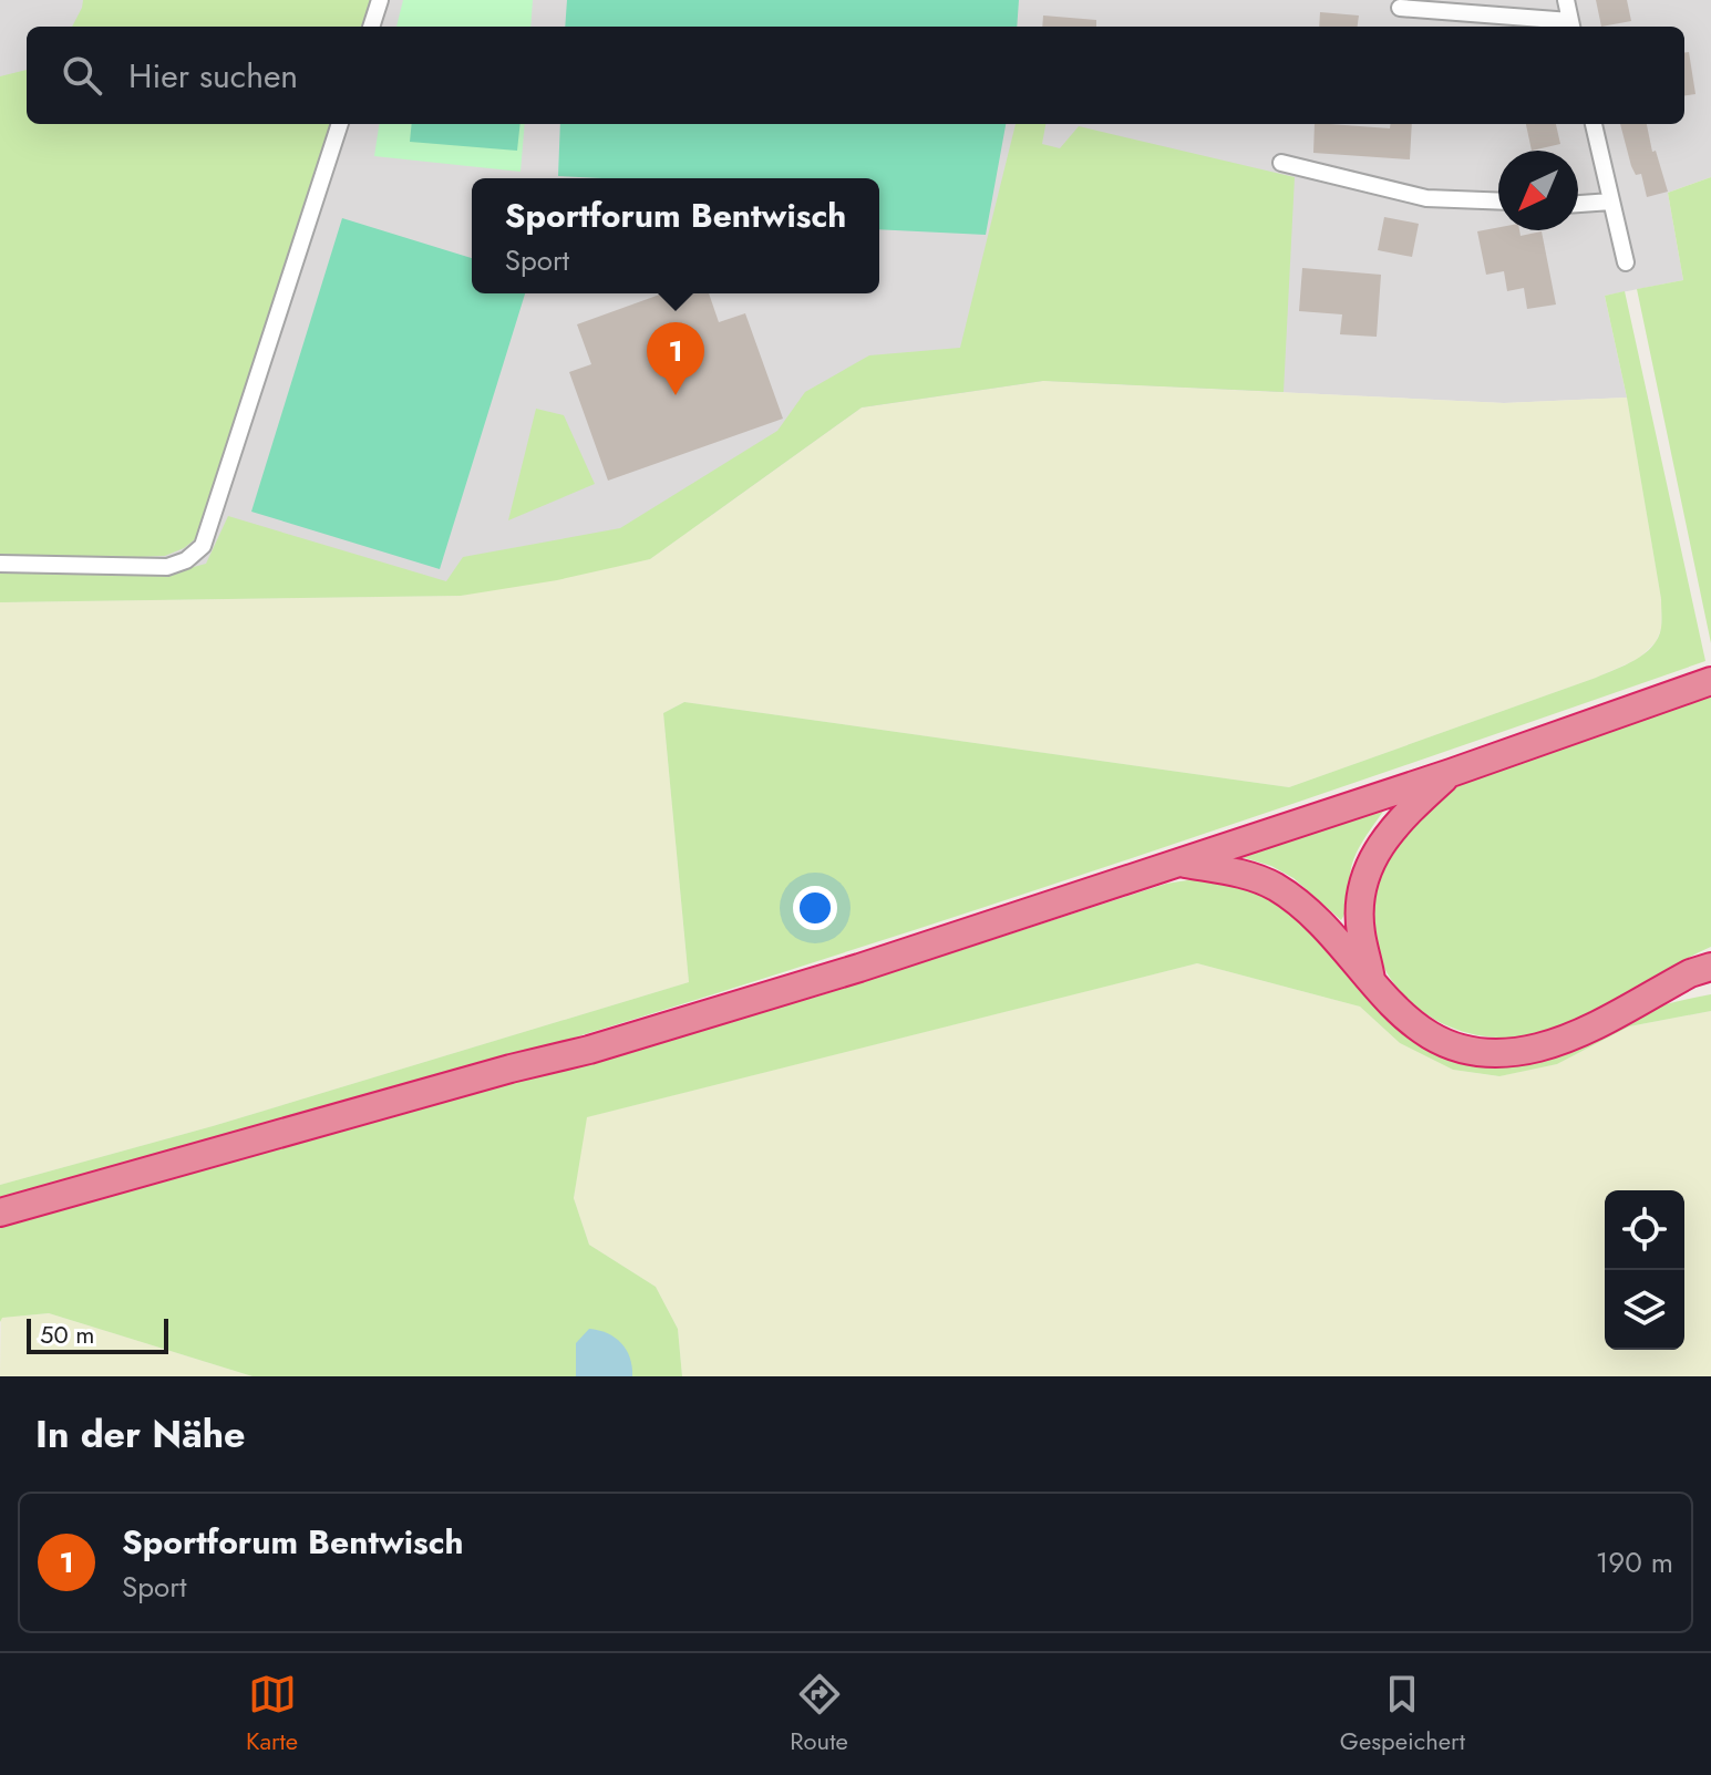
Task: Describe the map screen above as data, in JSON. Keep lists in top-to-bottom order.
{
  "scale_bar": "50 m",
  "north": "bottom left",
  "page": {
    "search": "Hier suchen",
    "popup": ["Sportforum Bentwisch", "Sport"],
    "pins": "1",
    "scale": "50 m",
    "heading": "In der Nähe",
    "list": [
      {
        "mark": "1",
        "name": "Sportforum Bentwisch",
        "note": "Sport",
        "value": "190 m"
      }
    ],
    "nav": ["Karte", "Route", "Gespeichert"]
  }
}
